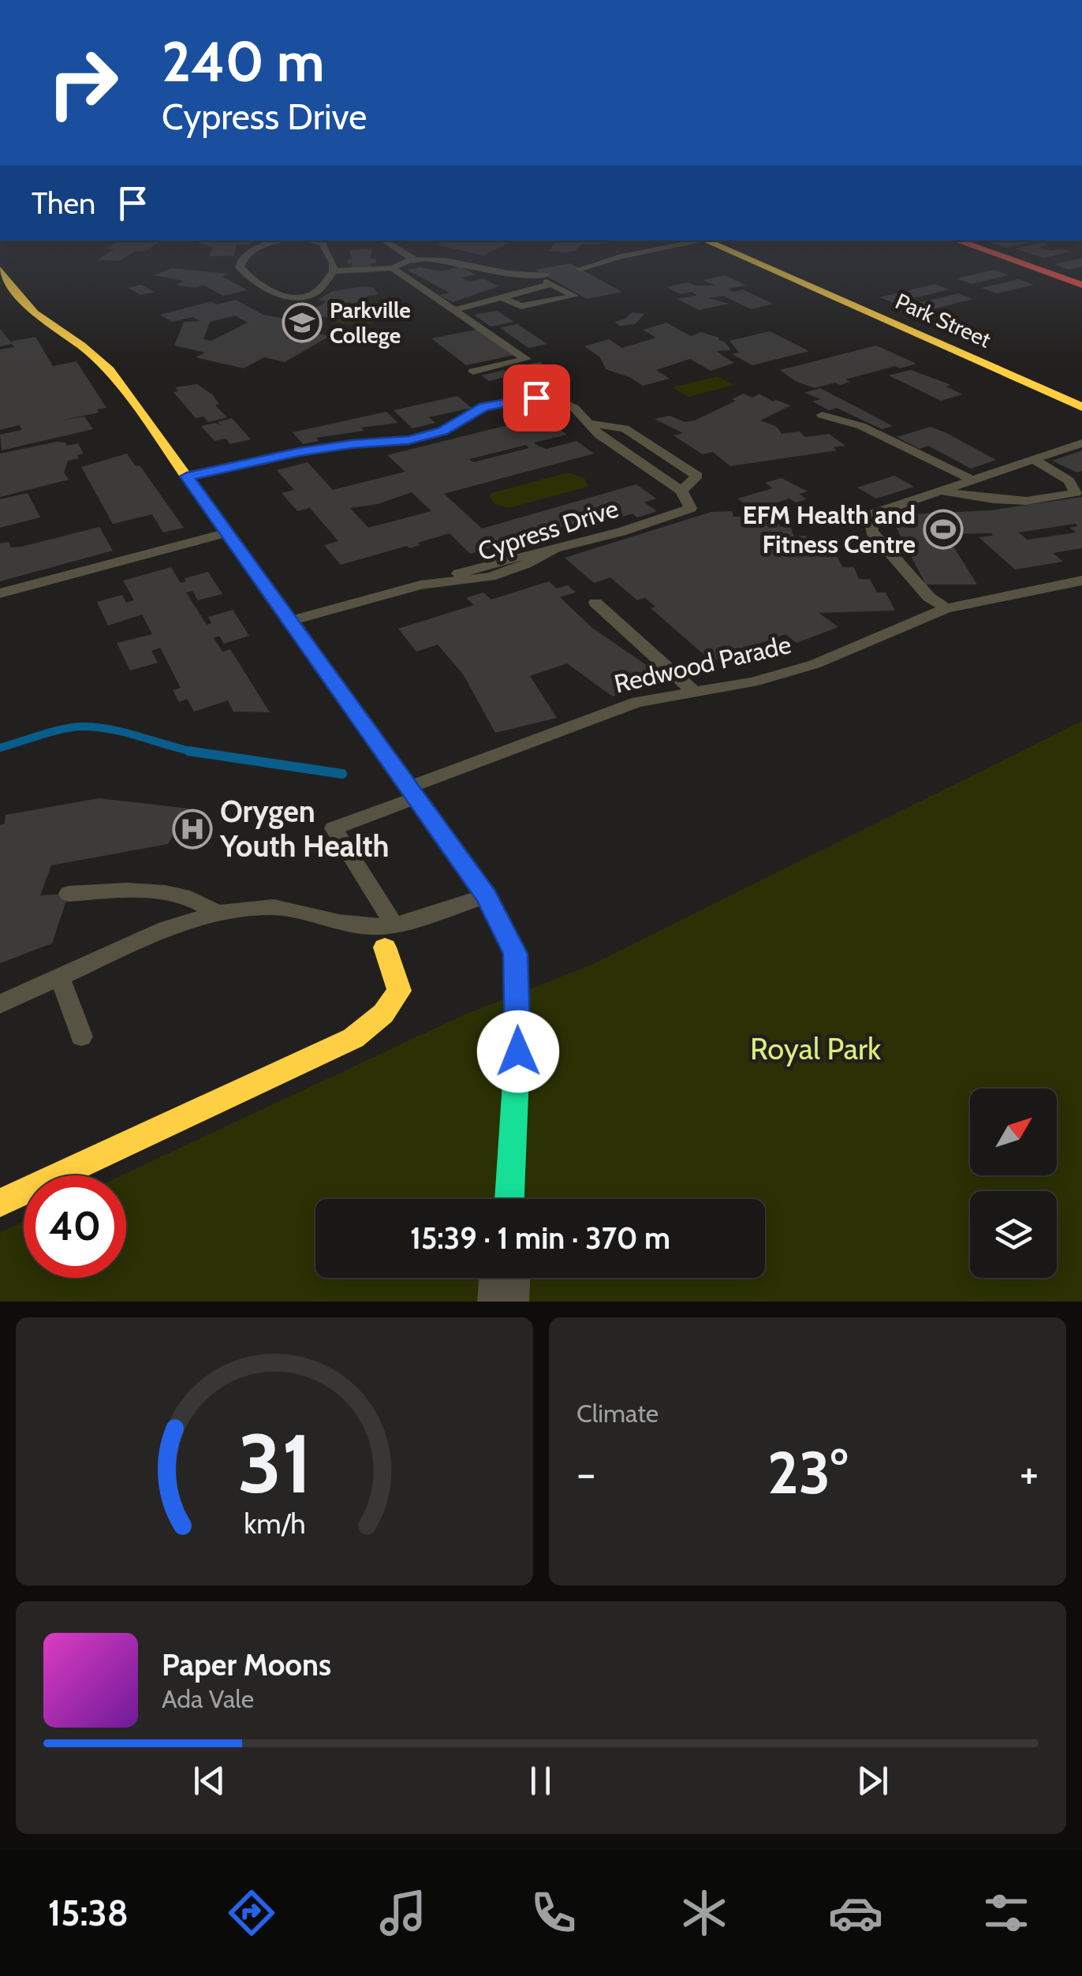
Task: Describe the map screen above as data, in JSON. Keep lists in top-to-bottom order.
{
  "streets": {
    "street": ["Park Street"],
    "lane": ["Cypress Drive", "Redwood Parade"]
  },
  "parks": ["Royal Park"],
  "places": {
    "school or university": ["Parkville College"],
    "sports": ["EFM Health and Fitness Centre"],
    "hospital": ["Orygen Youth Health"]
  },
  "north": "top right",
  "page": {
    "turn": ["240 m", "Cypress Drive"],
    "then": "Then",
    "limit": "40",
    "trip": "15:39 · 1 min · 370 m",
    "tile": "Climate",
    "heat": ["−", "23°", "+"],
    "song": ["Paper Moons", "Ada Vale"],
    "tabs": "15:38",
    "gauge": ["31", "km/h"]
  }
}
